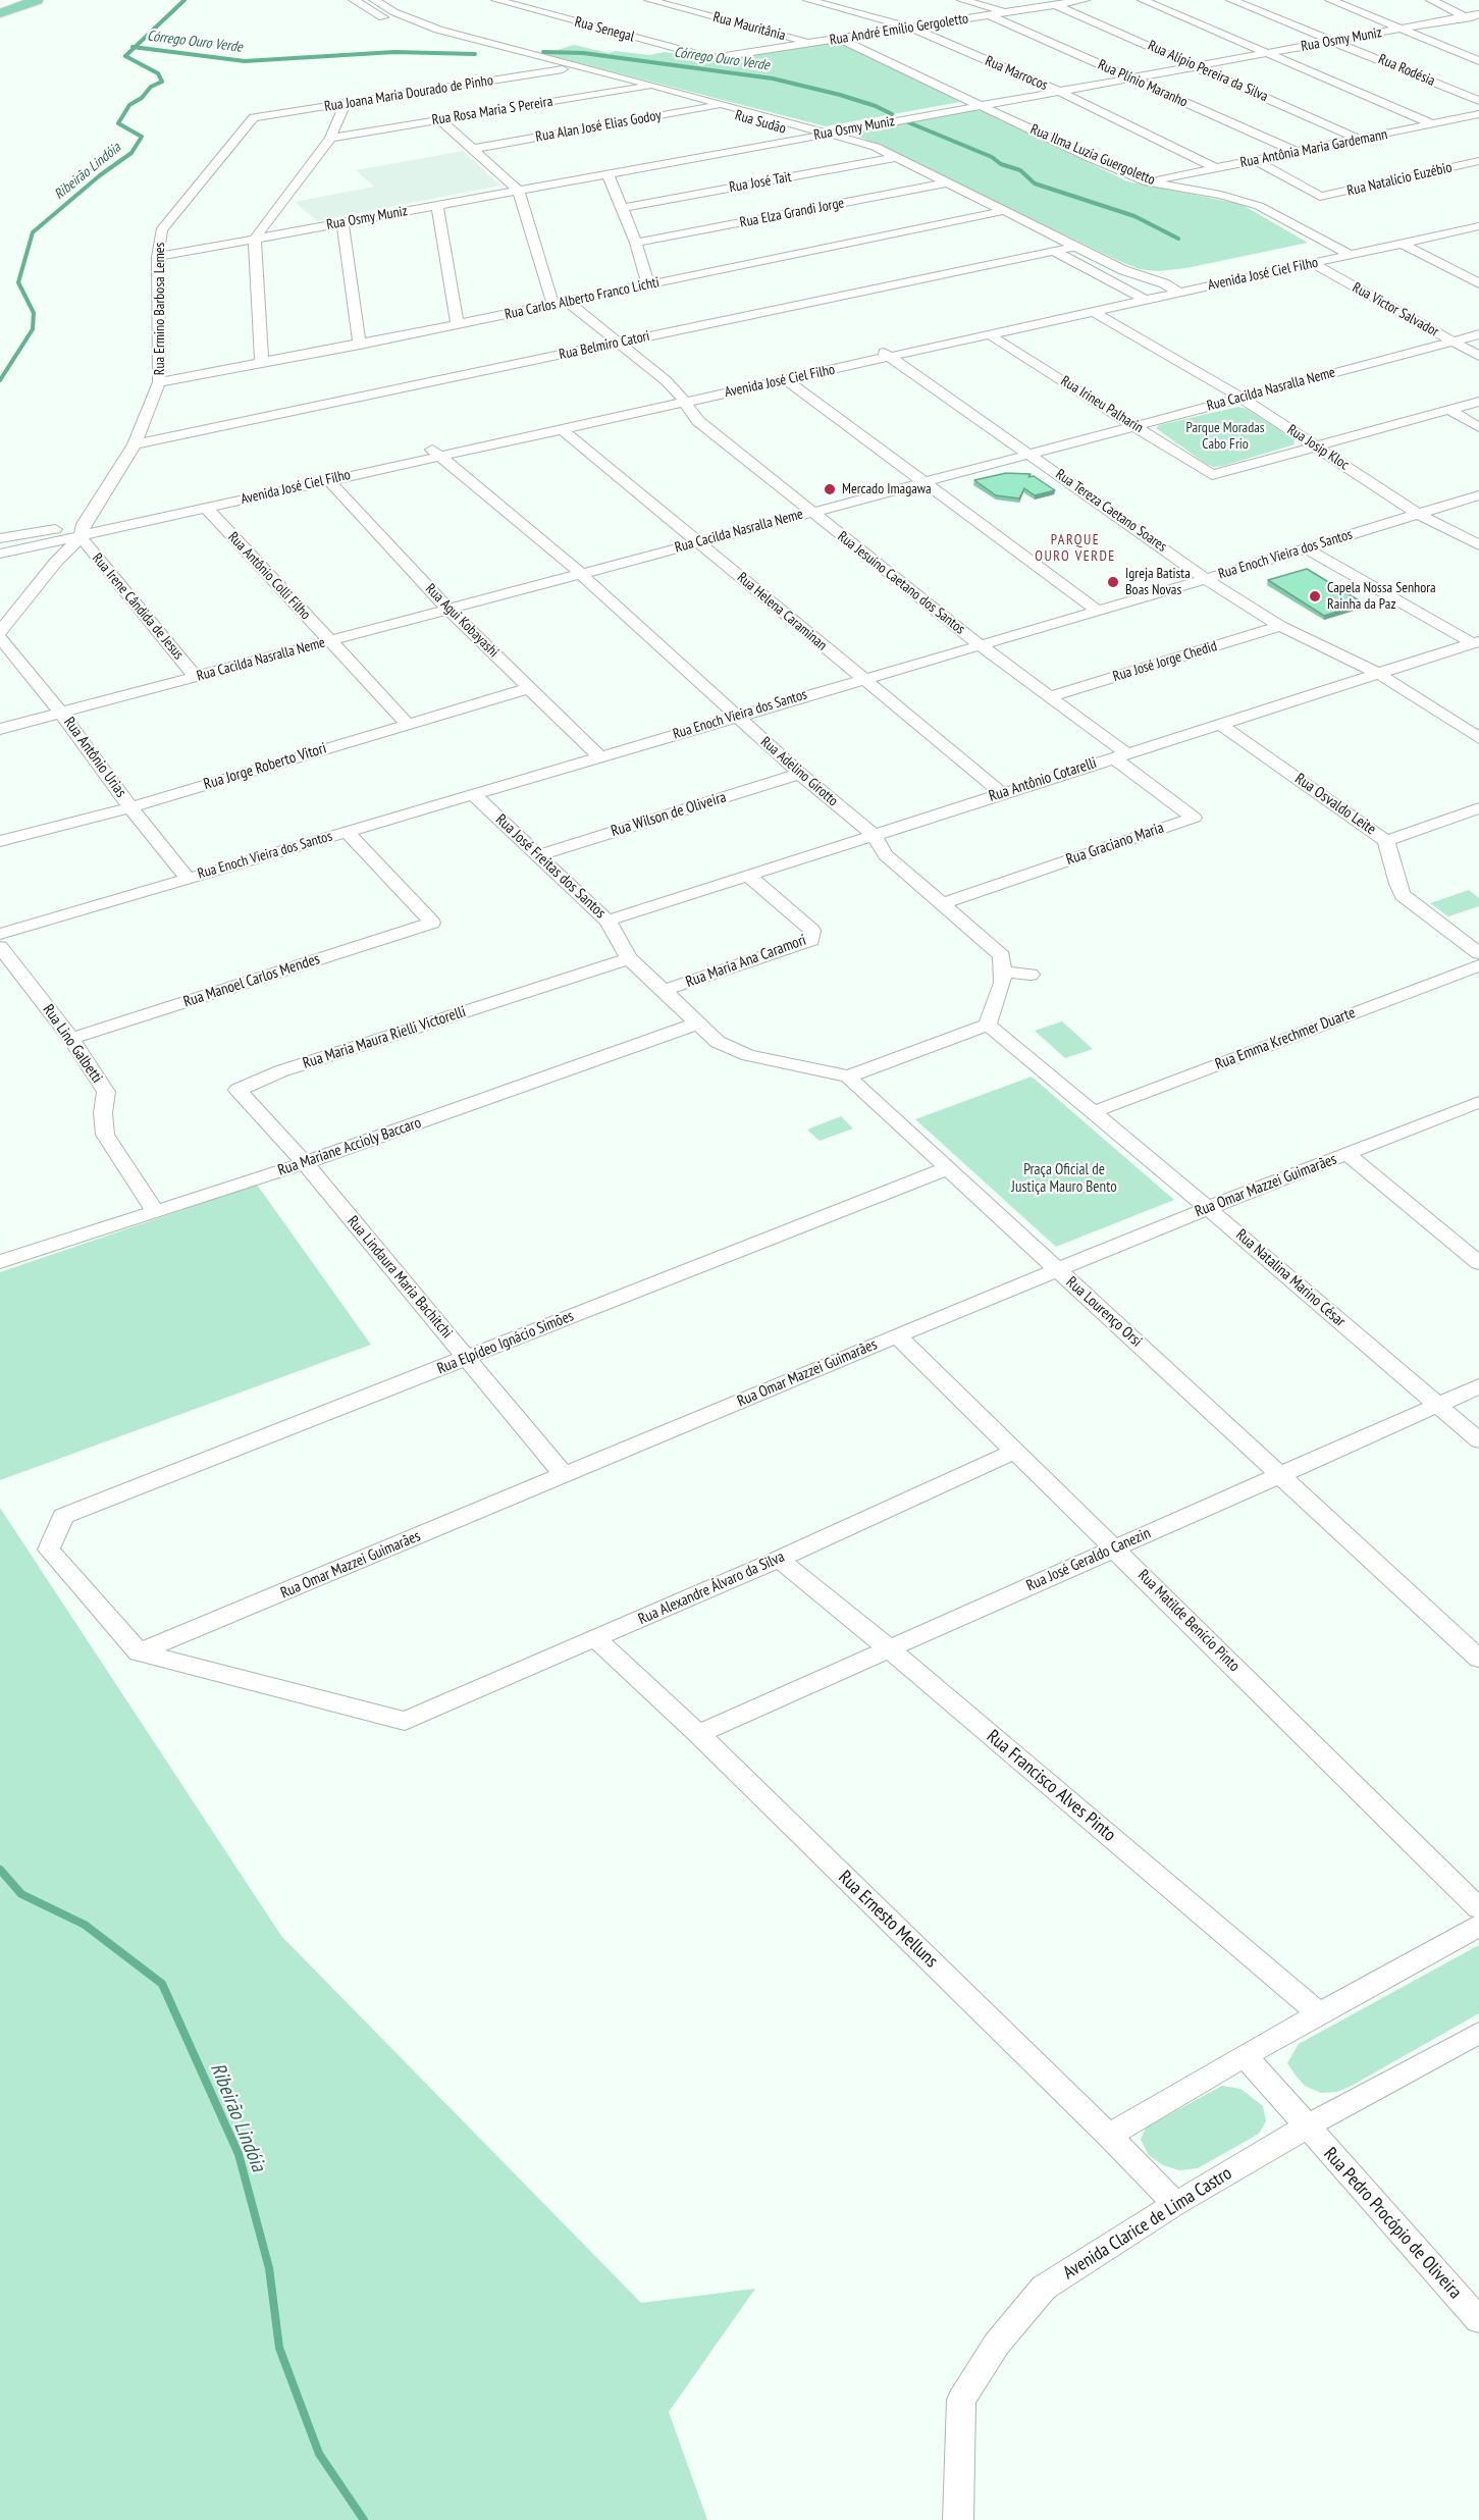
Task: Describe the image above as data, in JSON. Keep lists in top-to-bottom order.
{
  "streets": {
    "street": [
      "Rua Mauritânia",
      "Rua Senegal",
      "Rua André Emílio Gergoletto",
      "Rua Osmy Muniz",
      "Rua Rodésia",
      "Rua Alípio Pereira da Silva",
      "Rua Marrocos",
      "Rua Plínio Maranho",
      "Rua Joana Maria Dourado de Pinho",
      "Rua Rosa Maria S Pereira",
      "Rua Sudão",
      "Rua Alan José Elias Godoy",
      "Rua Antônia Maria Gardemann",
      "Rua Ilma Luzia Guergoletto",
      "Rua Natalício Euzébio",
      "Rua José Tait",
      "Rua Elza Grandi Jorge",
      "Avenida José Ciel Filho",
      "Rua Carlos Alberto Franco Lichti",
      "Rua Ermino Barbosa Lemes",
      "Rua Victor Salvador",
      "Rua Belmiro Catori",
      "Rua Cacilda Nasralla Neme",
      "Rua Irineu Palharin",
      "Rua Josip Kloc",
      "Rua Tereza Caetano Soares",
      "Rua Enoch Vieira dos Santos",
      "Rua Antônio Colli Filho",
      "Rua Jesuíno Caetano dos Santos",
      "Rua Irene Cândida de Jesus",
      "Rua Helena Caraminan",
      "Rua Agui Kobayashi",
      "Rua José Jorge Chedid",
      "Rua Antônio Urias",
      "Rua Jorge Roberto Vitori",
      "Rua Adelino Girotto",
      "Rua Antônio Cotarelli",
      "Rua Osvaldo Leite",
      "Rua Wilson de Oliveira",
      "Rua Graciano Maria",
      "Rua José Freitas dos Santos",
      "Rua Maria Ana Caramori",
      "Rua Manoel Carlos Mendes",
      "Rua Maria Maura Rielli Victorelli",
      "Rua Emma Krechmer Duarte",
      "Rua Lino Galbetti",
      "Rua Mariane Accioly Baccaro",
      "Rua Omar Mazzei Guimarães",
      "Rua Lindaura Maria Bachitchi",
      "Rua Natalina Marino César",
      "Rua Lourenço Orsi",
      "Rua Elpídeo Ignácio Simões",
      "Rua José Geraldo Canezin",
      "Rua Alexandre Álvaro da Silva",
      "Rua Matilde Benício Pinto",
      "Rua Francisco Alves Pinto",
      "Rua Ernesto Melluns",
      "Avenida Clarice de Lima Castro",
      "Rua Pedro Procópio de Oliveira"
    ]
  },
  "crossings": [
    ["Rua Mauritânia", "Rua André Emílio Gergoletto"],
    ["Rua Senegal", "Rua André Emílio Gergoletto"],
    ["Rua André Emílio Gergoletto", "Rua Alípio Pereira da Silva"],
    ["Rua André Emílio Gergoletto", "Rua Marrocos"],
    ["Rua André Emílio Gergoletto", "Rua Plínio Maranho"],
    ["Rua André Emílio Gergoletto", "Rua Ilma Luzia Guergoletto"],
    ["Rua Osmy Muniz", "Rua Rodésia"],
    ["Rua Osmy Muniz", "Rua Alípio Pereira da Silva"],
    ["Rua Osmy Muniz", "Rua Marrocos"],
    ["Rua Osmy Muniz", "Rua Plínio Maranho"],
    ["Rua Osmy Muniz", "Rua Sudão"],
    ["Rua Osmy Muniz", "Rua Ilma Luzia Guergoletto"],
    ["Rua Osmy Muniz", "Rua Ermino Barbosa Lemes"],
    ["Rua Alípio Pereira da Silva", "Rua Antônia Maria Gardemann"],
    ["Rua Marrocos", "Rua Antônia Maria Gardemann"],
    ["Rua Plínio Maranho", "Rua Antônia Maria Gardemann"],
    ["Rua Joana Maria Dourado de Pinho", "Rua Sudão"],
    ["Rua Joana Maria Dourado de Pinho", "Rua Ermino Barbosa Lemes"],
    ["Rua Rosa Maria S Pereira", "Rua Sudão"],
    ["Rua Sudão", "Rua Alan José Elias Godoy"],
    ["Rua Sudão", "Rua José Tait"],
    ["Rua Sudão", "Rua Elza Grandi Jorge"],
    ["Rua Sudão", "Avenida José Ciel Filho"],
    ["Rua Sudão", "Rua Carlos Alberto Franco Lichti"],
    ["Rua Sudão", "Rua Belmiro Catori"],
    ["Rua Antônia Maria Gardemann", "Rua Ilma Luzia Guergoletto"],
    ["Rua Antônia Maria Gardemann", "Rua Natalício Euzébio"],
    ["Rua Ilma Luzia Guergoletto", "Avenida José Ciel Filho"],
    ["Avenida José Ciel Filho", "Rua Ermino Barbosa Lemes"],
    ["Avenida José Ciel Filho", "Rua Victor Salvador"],
    ["Avenida José Ciel Filho", "Rua Irineu Palharin"],
    ["Avenida José Ciel Filho", "Rua Josip Kloc"],
    ["Avenida José Ciel Filho", "Rua Tereza Caetano Soares"],
    ["Avenida José Ciel Filho", "Rua Antônio Colli Filho"],
    ["Avenida José Ciel Filho", "Rua Jesuíno Caetano dos Santos"],
    ["Avenida José Ciel Filho", "Rua Irene Cândida de Jesus"],
    ["Avenida José Ciel Filho", "Rua Helena Caraminan"],
    ["Avenida José Ciel Filho", "Rua Agui Kobayashi"],
    ["Avenida José Ciel Filho", "Rua Adelino Girotto"],
    ["Rua Carlos Alberto Franco Lichti", "Rua Ermino Barbosa Lemes"],
    ["Rua Carlos Alberto Franco Lichti", "Rua Jesuíno Caetano dos Santos"],
    ["Rua Ermino Barbosa Lemes", "Rua Belmiro Catori"],
    ["Rua Ermino Barbosa Lemes", "Rua Irene Cândida de Jesus"],
    ["Rua Victor Salvador", "Rua Cacilda Nasralla Neme"],
    ["Rua Belmiro Catori", "Rua Jesuíno Caetano dos Santos"],
    ["Rua Cacilda Nasralla Neme", "Rua Irineu Palharin"],
    ["Rua Cacilda Nasralla Neme", "Rua Josip Kloc"],
    ["Rua Cacilda Nasralla Neme", "Rua Tereza Caetano Soares"],
    ["Rua Cacilda Nasralla Neme", "Rua Antônio Colli Filho"],
    ["Rua Cacilda Nasralla Neme", "Rua Jesuíno Caetano dos Santos"],
    ["Rua Cacilda Nasralla Neme", "Rua Irene Cândida de Jesus"],
    ["Rua Cacilda Nasralla Neme", "Rua Helena Caraminan"],
    ["Rua Cacilda Nasralla Neme", "Rua Agui Kobayashi"],
    ["Rua Cacilda Nasralla Neme", "Rua Antônio Urias"],
    ["Rua Cacilda Nasralla Neme", "Rua Adelino Girotto"],
    ["Rua Irineu Palharin", "Rua Josip Kloc"],
    ["Rua Josip Kloc", "Rua Enoch Vieira dos Santos"],
    ["Rua Tereza Caetano Soares", "Rua Enoch Vieira dos Santos"],
    ["Rua Tereza Caetano Soares", "Rua José Jorge Chedid"],
    ["Rua Tereza Caetano Soares", "Rua Antônio Cotarelli"],
    ["Rua Enoch Vieira dos Santos", "Rua Jesuíno Caetano dos Santos"],
    ["Rua Enoch Vieira dos Santos", "Rua Helena Caraminan"],
    ["Rua Enoch Vieira dos Santos", "Rua Agui Kobayashi"],
    ["Rua Enoch Vieira dos Santos", "Rua Antônio Urias"],
    ["Rua Enoch Vieira dos Santos", "Rua Adelino Girotto"],
    ["Rua Enoch Vieira dos Santos", "Rua José Freitas dos Santos"],
    ["Rua Enoch Vieira dos Santos", "Rua Manoel Carlos Mendes"],
    ["Rua Antônio Colli Filho", "Rua Jorge Roberto Vitori"],
    ["Rua Jesuíno Caetano dos Santos", "Rua José Jorge Chedid"],
    ["Rua Jesuíno Caetano dos Santos", "Rua Antônio Cotarelli"],
    ["Rua Jesuíno Caetano dos Santos", "Rua Graciano Maria"],
    ["Rua Helena Caraminan", "Rua Antônio Cotarelli"],
    ["Rua Agui Kobayashi", "Rua Jorge Roberto Vitori"],
    ["Rua Antônio Urias", "Rua Jorge Roberto Vitori"],
    ["Rua Adelino Girotto", "Rua Antônio Cotarelli"],
    ["Rua Adelino Girotto", "Rua Wilson de Oliveira"],
    ["Rua Adelino Girotto", "Rua Graciano Maria"],
    ["Rua Antônio Cotarelli", "Rua Osvaldo Leite"],
    ["Rua Antônio Cotarelli", "Rua Graciano Maria"],
    ["Rua Antônio Cotarelli", "Rua José Freitas dos Santos"],
    ["Rua Antônio Cotarelli", "Rua Maria Ana Caramori"],
    ["Rua Wilson de Oliveira", "Rua José Freitas dos Santos"],
    ["Rua José Freitas dos Santos", "Rua Maria Ana Caramori"],
    ["Rua José Freitas dos Santos", "Rua Maria Maura Rielli Victorelli"],
    ["Rua José Freitas dos Santos", "Rua Mariane Accioly Baccaro"],
    ["Rua Manoel Carlos Mendes", "Rua Lino Galbetti"],
    ["Rua Maria Maura Rielli Victorelli", "Rua Mariane Accioly Baccaro"],
    ["Rua Maria Maura Rielli Victorelli", "Rua Lindaura Maria Bachitchi"],
    ["Rua Emma Krechmer Duarte", "Rua Natalina Marino César"],
    ["Rua Lino Galbetti", "Rua Mariane Accioly Baccaro"],
    ["Rua Mariane Accioly Baccaro", "Rua Lindaura Maria Bachitchi"],
    ["Rua Omar Mazzei Guimarães", "Rua Lindaura Maria Bachitchi"],
    ["Rua Omar Mazzei Guimarães", "Rua Natalina Marino César"],
    ["Rua Omar Mazzei Guimarães", "Rua Lourenço Orsi"],
    ["Rua Omar Mazzei Guimarães", "Rua Elpídeo Ignácio Simões"],
    ["Rua Omar Mazzei Guimarães", "Rua Alexandre Álvaro da Silva"],
    ["Rua Omar Mazzei Guimarães", "Rua Matilde Benício Pinto"],
    ["Rua Lindaura Maria Bachitchi", "Rua Elpídeo Ignácio Simões"],
    ["Rua Natalina Marino César", "Rua José Geraldo Canezin"],
    ["Rua Lourenço Orsi", "Rua Elpídeo Ignácio Simões"],
    ["Rua Lourenço Orsi", "Rua José Geraldo Canezin"],
    ["Rua Elpídeo Ignácio Simões", "Rua Alexandre Álvaro da Silva"],
    ["Rua José Geraldo Canezin", "Rua Matilde Benício Pinto"],
    ["Rua José Geraldo Canezin", "Rua Francisco Alves Pinto"],
    ["Rua José Geraldo Canezin", "Rua Ernesto Melluns"],
    ["Rua Alexandre Álvaro da Silva", "Rua Matilde Benício Pinto"],
    ["Rua Alexandre Álvaro da Silva", "Rua Francisco Alves Pinto"],
    ["Rua Alexandre Álvaro da Silva", "Rua Ernesto Melluns"],
    ["Rua Ernesto Melluns", "Avenida Clarice de Lima Castro"],
    ["Avenida Clarice de Lima Castro", "Rua Pedro Procópio de Oliveira"]
  ],
  "districts": ["PARQUE OURO VERDE"],
  "water": ["Córrego Ouro Verde", "Ribeirão Lindóia"],
  "parks": ["Parque Moradas Cabo Frio", "Praça Oficial de Justiça Mauro Bento"],
  "places": ["Mercado Imagawa", "Igreja Batista Boas Novas", "Capela Nossa Senhora Rainha da Paz"]
}
